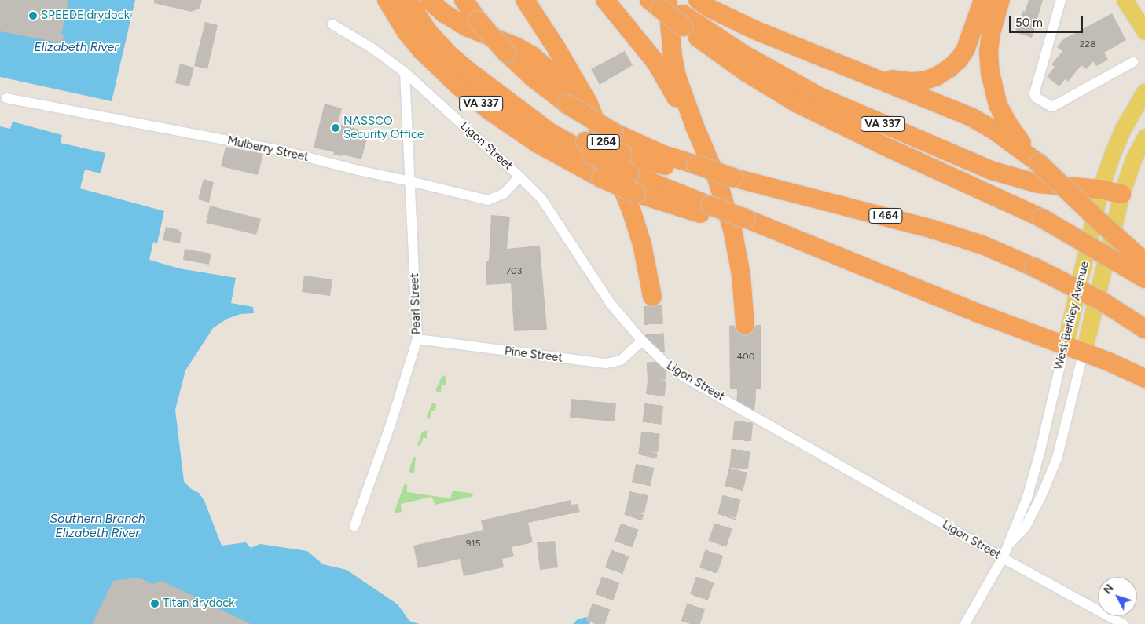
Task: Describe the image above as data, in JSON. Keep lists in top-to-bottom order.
{
  "streets": {
    "highway": ["VA 337", "I 264", "I 464"],
    "main road": ["West Berkley Avenue"],
    "street": [
      "Ligon Street",
      "Mulberry Street",
      "Pearl Street",
      "Pine Street"
    ]
  },
  "crossings": [
    ["VA 337", "West Berkley Avenue"],
    ["Ligon Street", "Mulberry Street"],
    ["Ligon Street", "Pearl Street"],
    ["Ligon Street", "West Berkley Avenue"],
    ["Ligon Street", "Pine Street"],
    ["Mulberry Street", "Pearl Street"],
    ["Pearl Street", "Pine Street"]
  ],
  "water": ["Elizabeth River", "Southern Branch Elizabeth River"],
  "places": ["SPEEDE drydock", "NASSCO Security Office", "Titan drydock"],
  "house_numbers": [
    "228",
    "703",
    "400",
    "915"
  ],
  "scale_bar": "50 m",
  "north": "top left"
}
